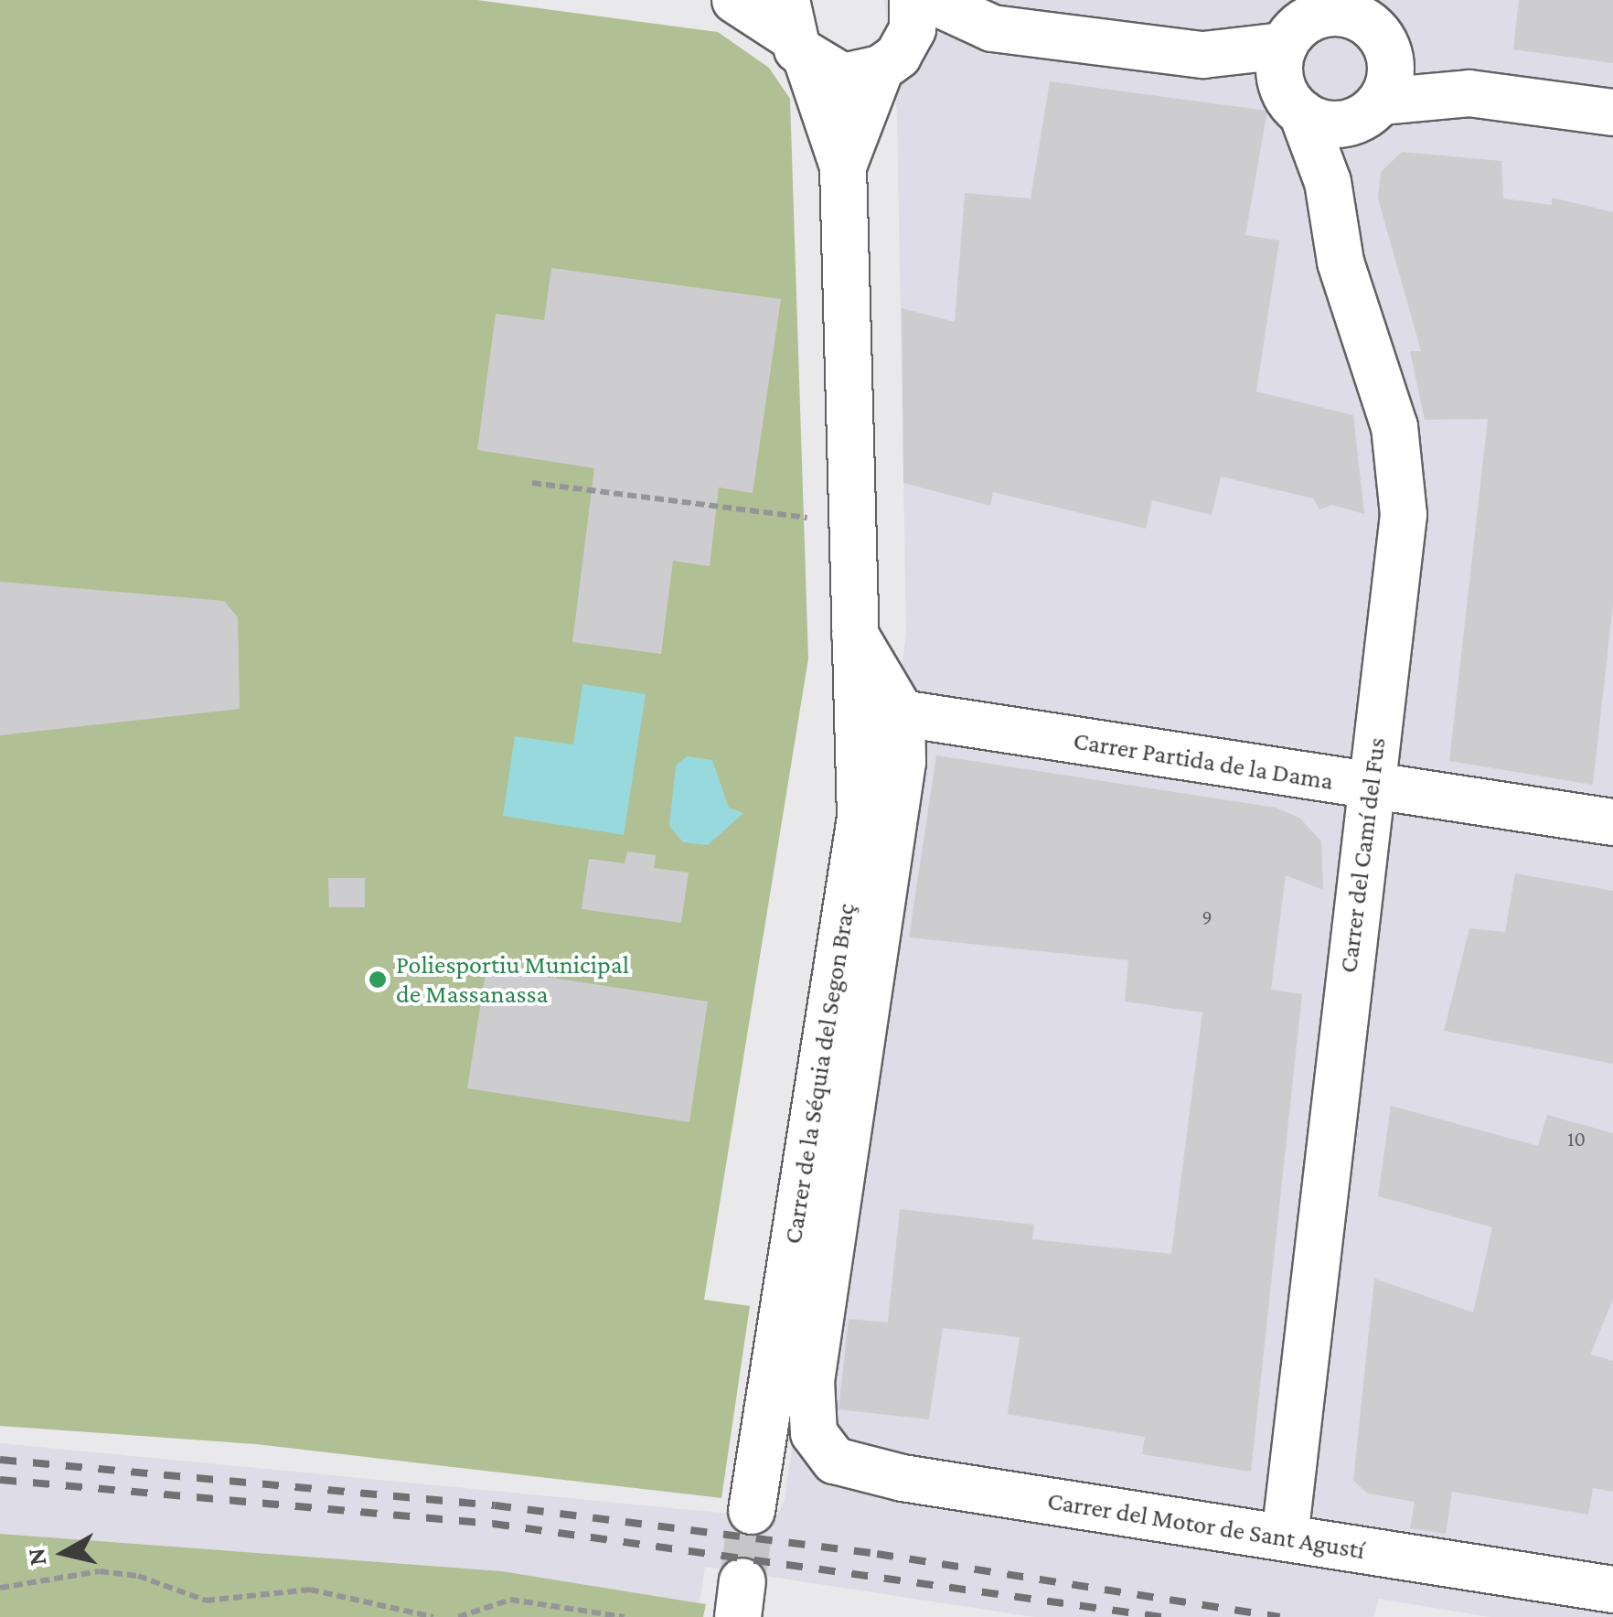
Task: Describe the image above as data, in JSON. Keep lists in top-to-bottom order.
{
  "streets": {
    "street": [
      "Carrer Partida de la Dama",
      "Carrer del Camí del Fus",
      "Carrer de la Séquia del Segon Braç",
      "Carrer del Motor de Sant Agustí"
    ]
  },
  "crossings": [
    ["Carrer Partida de la Dama", "Carrer del Camí del Fus"],
    ["Carrer Partida de la Dama", "Carrer de la Séquia del Segon Braç"],
    ["Carrer del Camí del Fus", "Carrer del Motor de Sant Agustí"],
    ["Carrer de la Séquia del Segon Braç", "Carrer del Motor de Sant Agustí"]
  ],
  "places": ["Poliesportiu Municipal de Massanassa"],
  "house_numbers": ["9", "10"],
  "north": "left"
}
